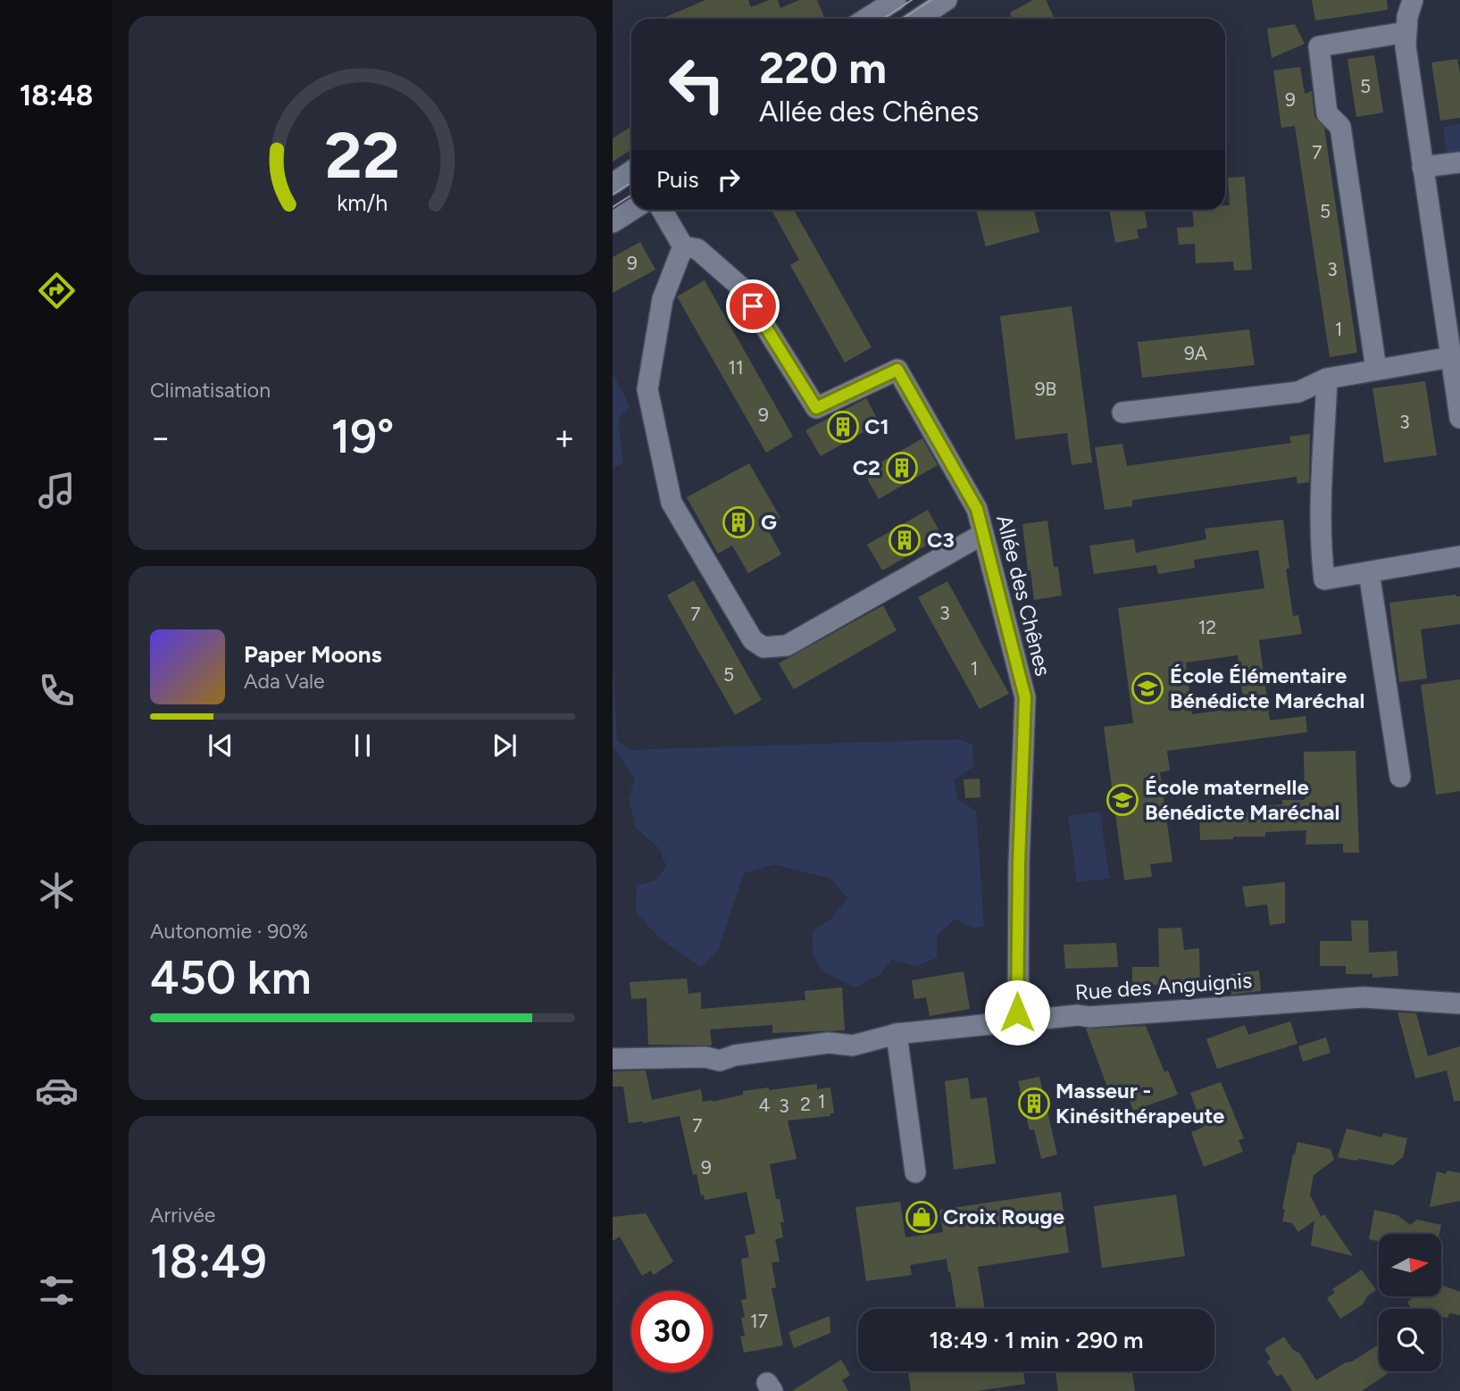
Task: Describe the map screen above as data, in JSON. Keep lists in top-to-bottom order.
{
  "streets": {
    "street": ["Allée des Chênes", "Rue des Anguignis"]
  },
  "crossings": [
    ["Allée des Chênes", "Rue des Anguignis"]
  ],
  "places": {
    "building": [
      "C1",
      "C2",
      "G",
      "C3",
      "Masseur - Kinésithérapeute"
    ],
    "school or university": ["École Élémentaire Bénédicte Maréchal", "École maternelle Bénédicte Maréchal"],
    "shop": ["Croix Rouge"]
  },
  "house_numbers": [
    "5",
    "9",
    "7",
    "5",
    "9",
    "3",
    "1",
    "9A",
    "11",
    "9B",
    "9",
    "3",
    "3",
    "7",
    "12",
    "1",
    "5",
    "1",
    "2",
    "4",
    "3",
    "7",
    "9",
    "17"
  ],
  "north": "right",
  "page": {
    "tabs": "18:48",
    "turn": ["220 m", "Allée des Chênes"],
    "then": "Puis",
    "tile": [
      "Climatisation",
      ["Autonomie · 90%", "450 km"],
      ["Arrivée", "18:49"]
    ],
    "heat": ["−", "19°", "+"],
    "song": ["Paper Moons", "Ada Vale"],
    "limit": "30",
    "trip": "18:49 · 1 min · 290 m",
    "gauge": ["22", "km/h"]
  }
}
